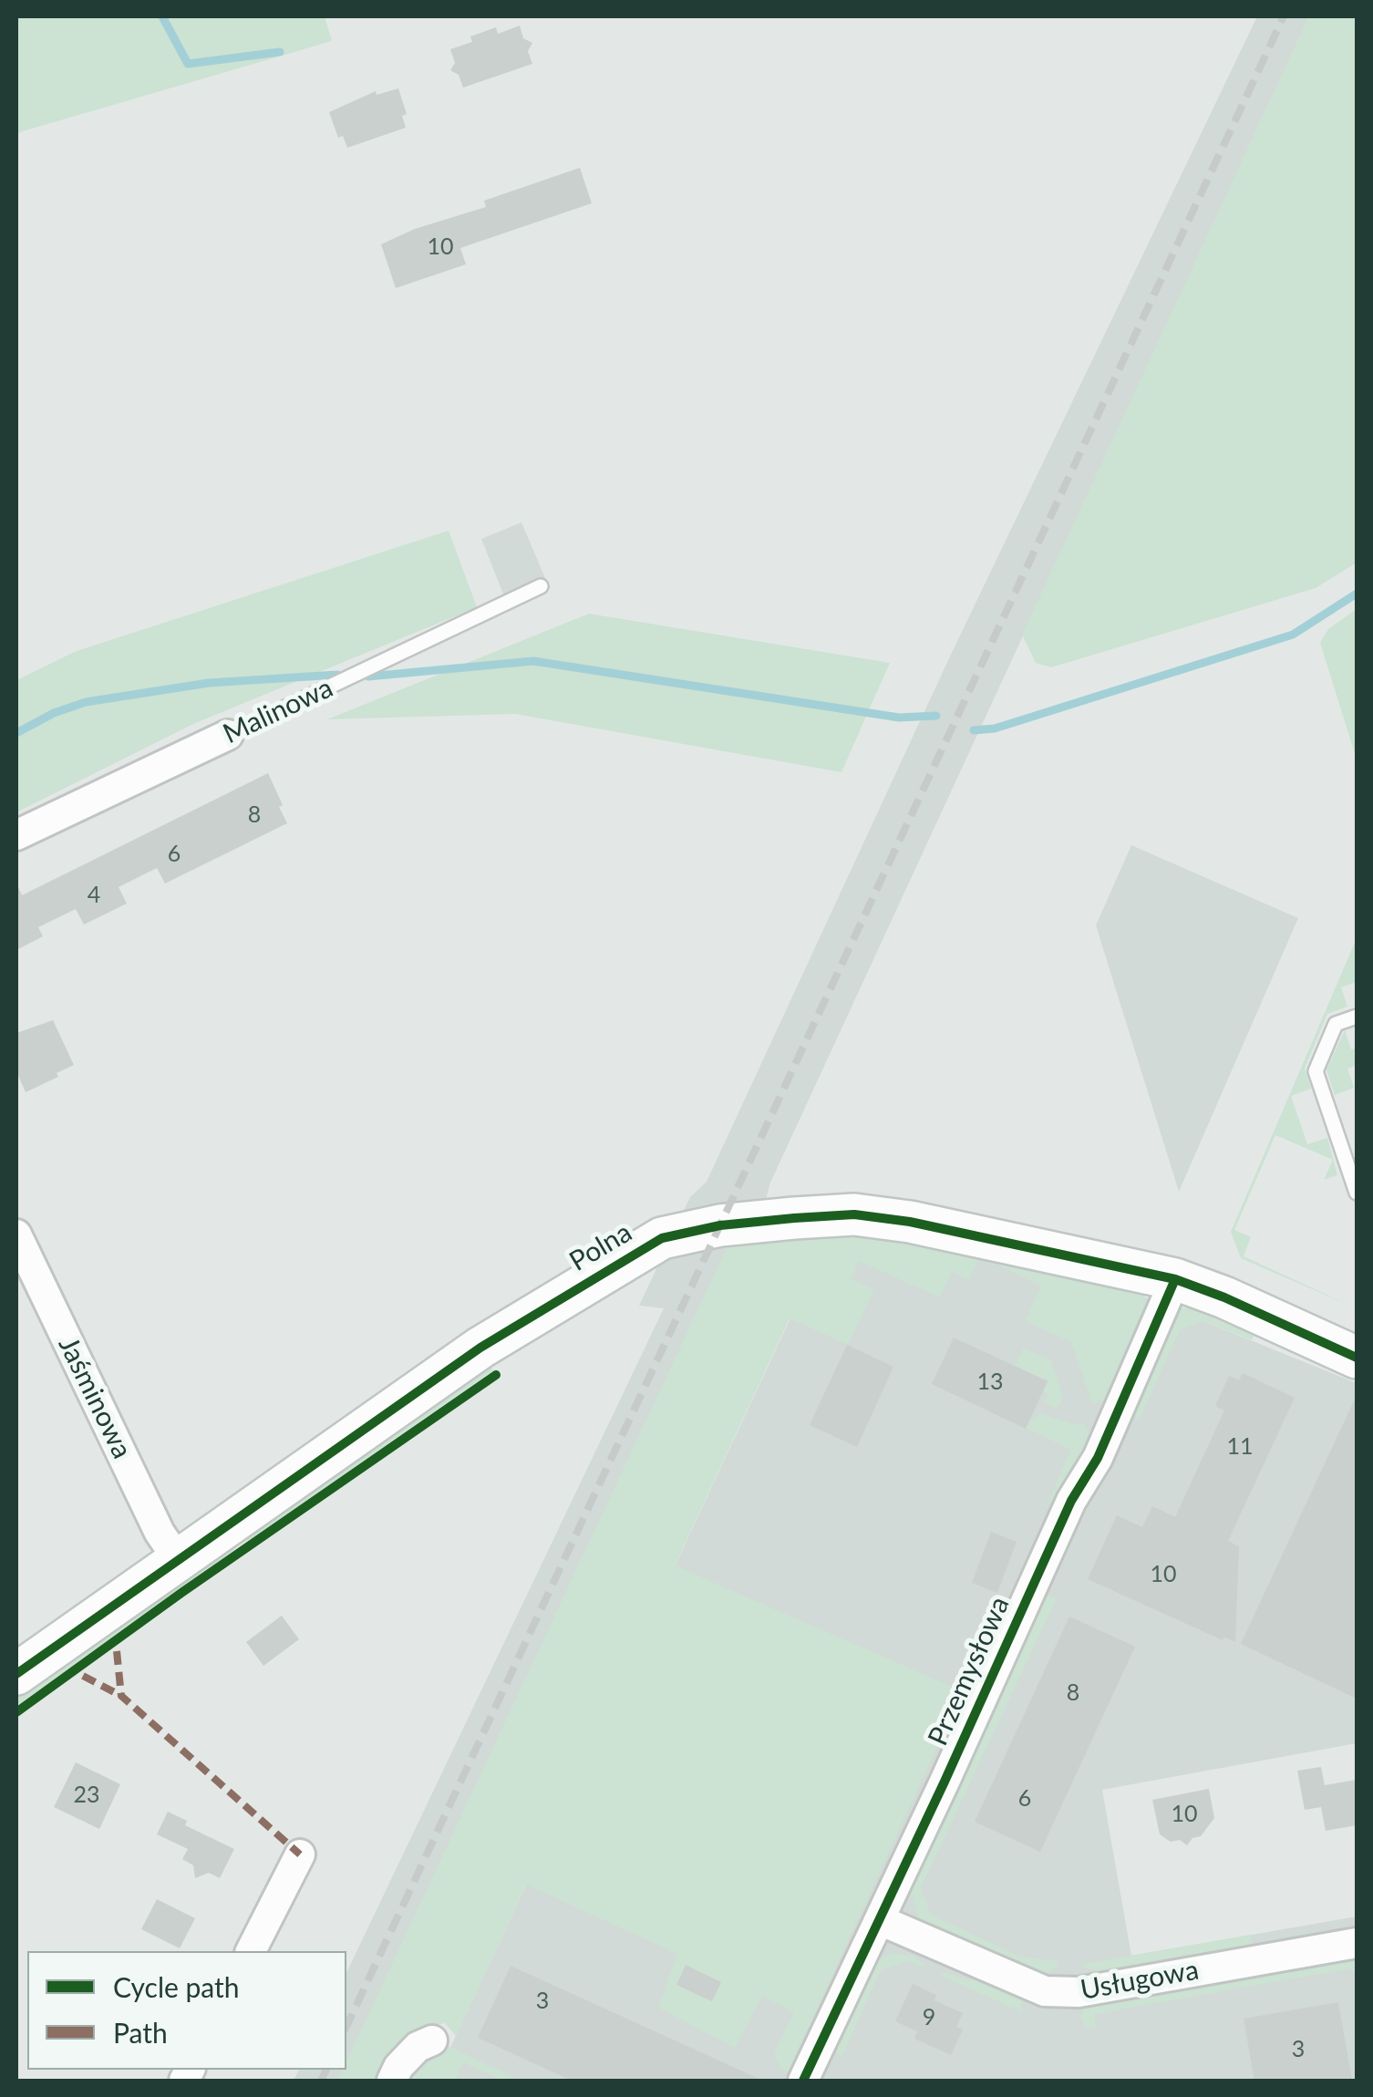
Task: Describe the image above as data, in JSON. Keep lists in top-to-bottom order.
{
  "streets": {
    "street": [
      "Malinowa",
      "Polna",
      "Jaśminowa",
      "Przemysłowa",
      "Usługowa"
    ]
  },
  "crossings": [
    ["Polna", "Jaśminowa"],
    ["Polna", "Przemysłowa"],
    ["Przemysłowa", "Usługowa"]
  ],
  "house_numbers": [
    "10",
    "8",
    "6",
    "4",
    "13",
    "11",
    "10",
    "8",
    "23",
    "6",
    "10",
    "3",
    "9",
    "3"
  ],
  "legend": ["Cycle path", "Path"]
}
